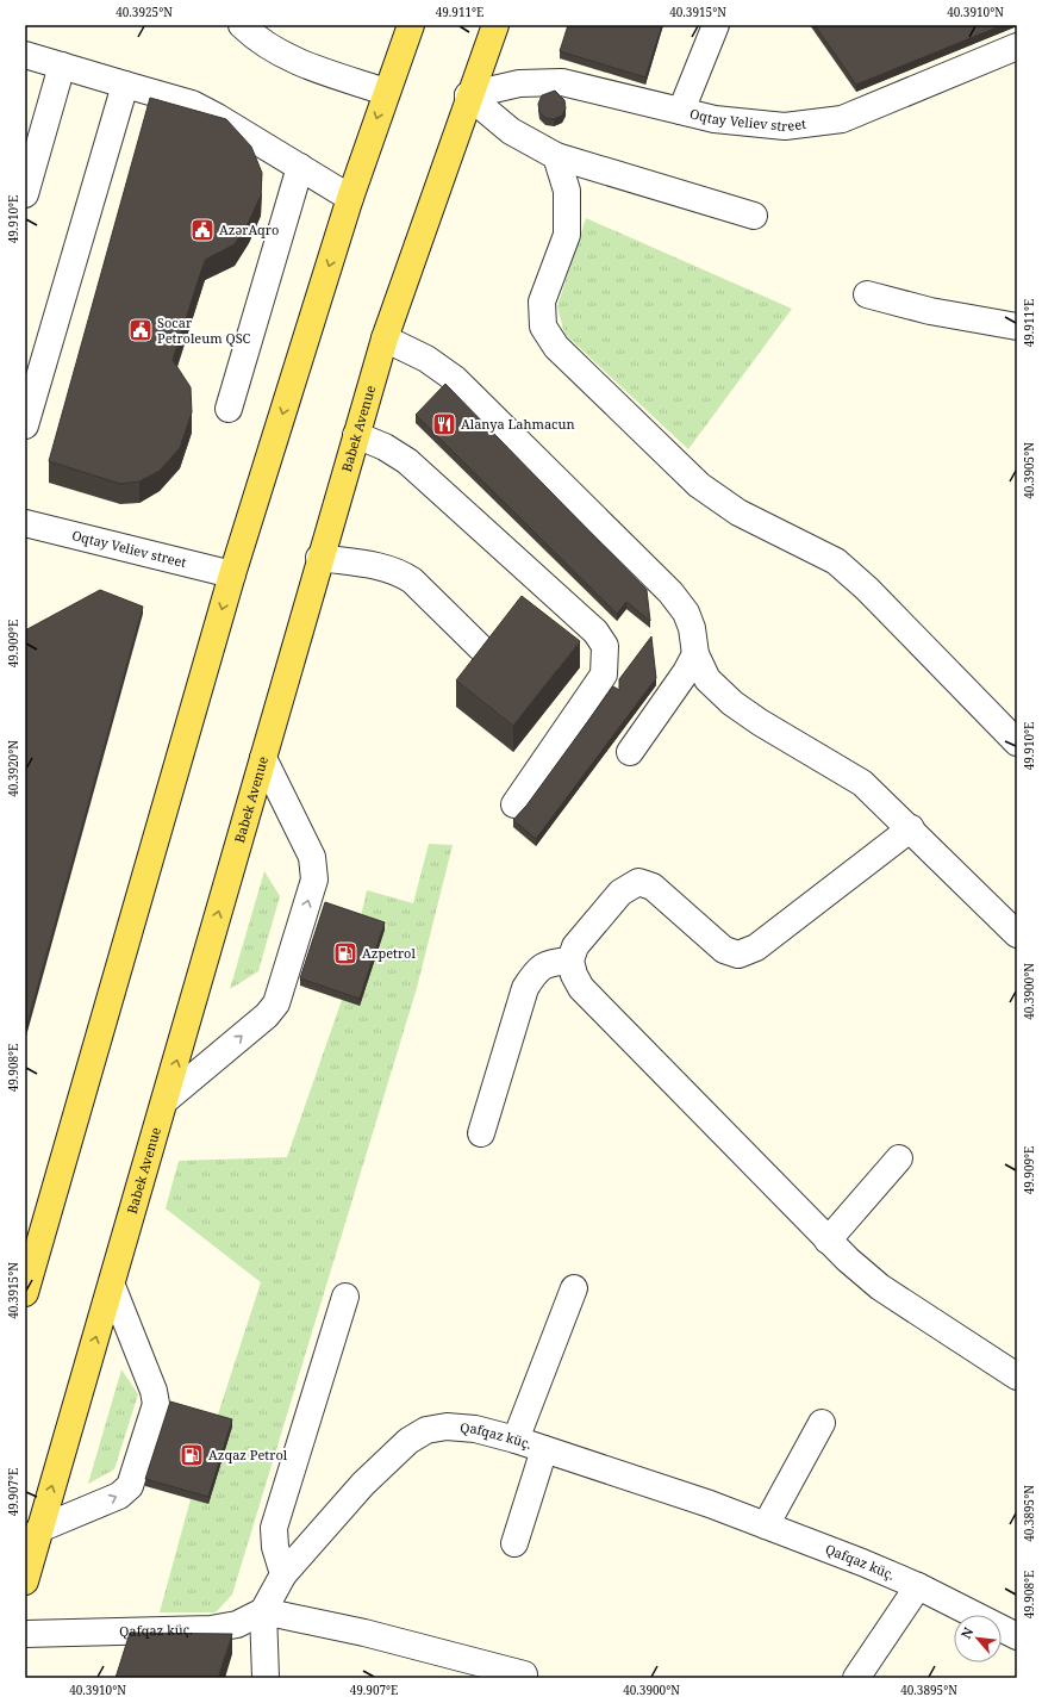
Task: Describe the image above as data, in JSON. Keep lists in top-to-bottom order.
{
  "streets": {
    "main road": ["Babek Avenue"],
    "street": ["Oqtay Veliev street", "Qafqaz küç."]
  },
  "crossings": [
    ["Oqtay Veliev street", "Babek Avenue"]
  ],
  "places": {
    "public building": ["AzərAqro", "Socar Petroleum QSC"],
    "restaurant": ["Alanya Lahmacun"],
    "fuel station": ["Azpetrol", "Azqaz Petrol"]
  },
  "north": "top left",
  "coordinates": [
    "40.3925°N",
    "49.911°E",
    "40.3915°N",
    "40.3910°N",
    "49.910°E",
    "40.3905°N",
    "49.909°E",
    "40.3920°N",
    "40.3900°N",
    "49.908°E",
    "49.907°E",
    "40.3895°N"
  ]
}
